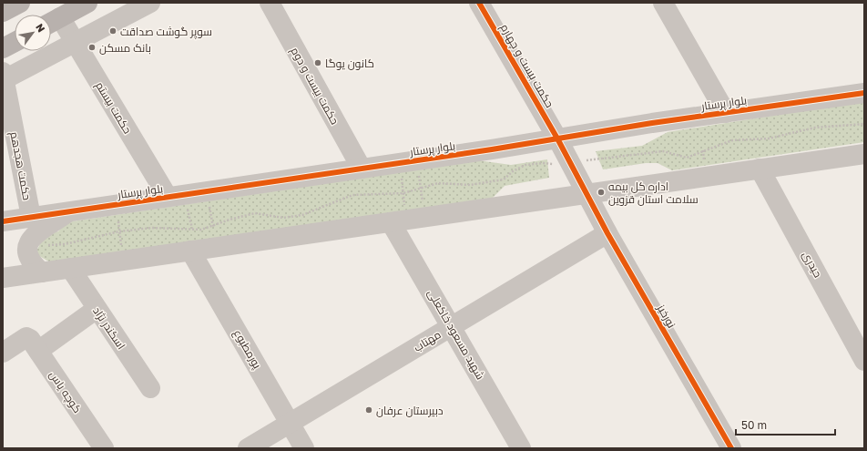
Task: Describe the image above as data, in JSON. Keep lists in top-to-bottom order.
{
  "streets": {
    "street": [
      "حکمت بیست و چهارم",
      "حکمت بیست و دوم",
      "بلوار پرستار",
      "حکمت بیستم",
      "حکمت هجدهم",
      "حیدری",
      "نورخیز",
      "اسکندر نژاد",
      "شهید مسعود خاکعلی",
      "مهتاب",
      "پورمطبوع",
      "کوچه یاس"
    ]
  },
  "crossings": [
    ["حکمت بیست و چهارم", "بلوار پرستار"],
    ["حکمت بیست و چهارم", "نورخیز"],
    ["حکمت بیست و دوم", "بلوار پرستار"],
    ["بلوار پرستار", "حکمت بیستم"],
    ["بلوار پرستار", "حکمت هجدهم"],
    ["نورخیز", "مهتاب"],
    ["شهید مسعود خاکعلی", "مهتاب"],
    ["مهتاب", "پورمطبوع"]
  ],
  "places": [
    "سوپر گوشت صداقت",
    "بانک مسکن",
    "کانون یوگا",
    "اداره کل بیمه سلامت استان قزوین",
    "دبیرستان عرفان"
  ],
  "scale_bar": "50 m",
  "north": "top right"
}
